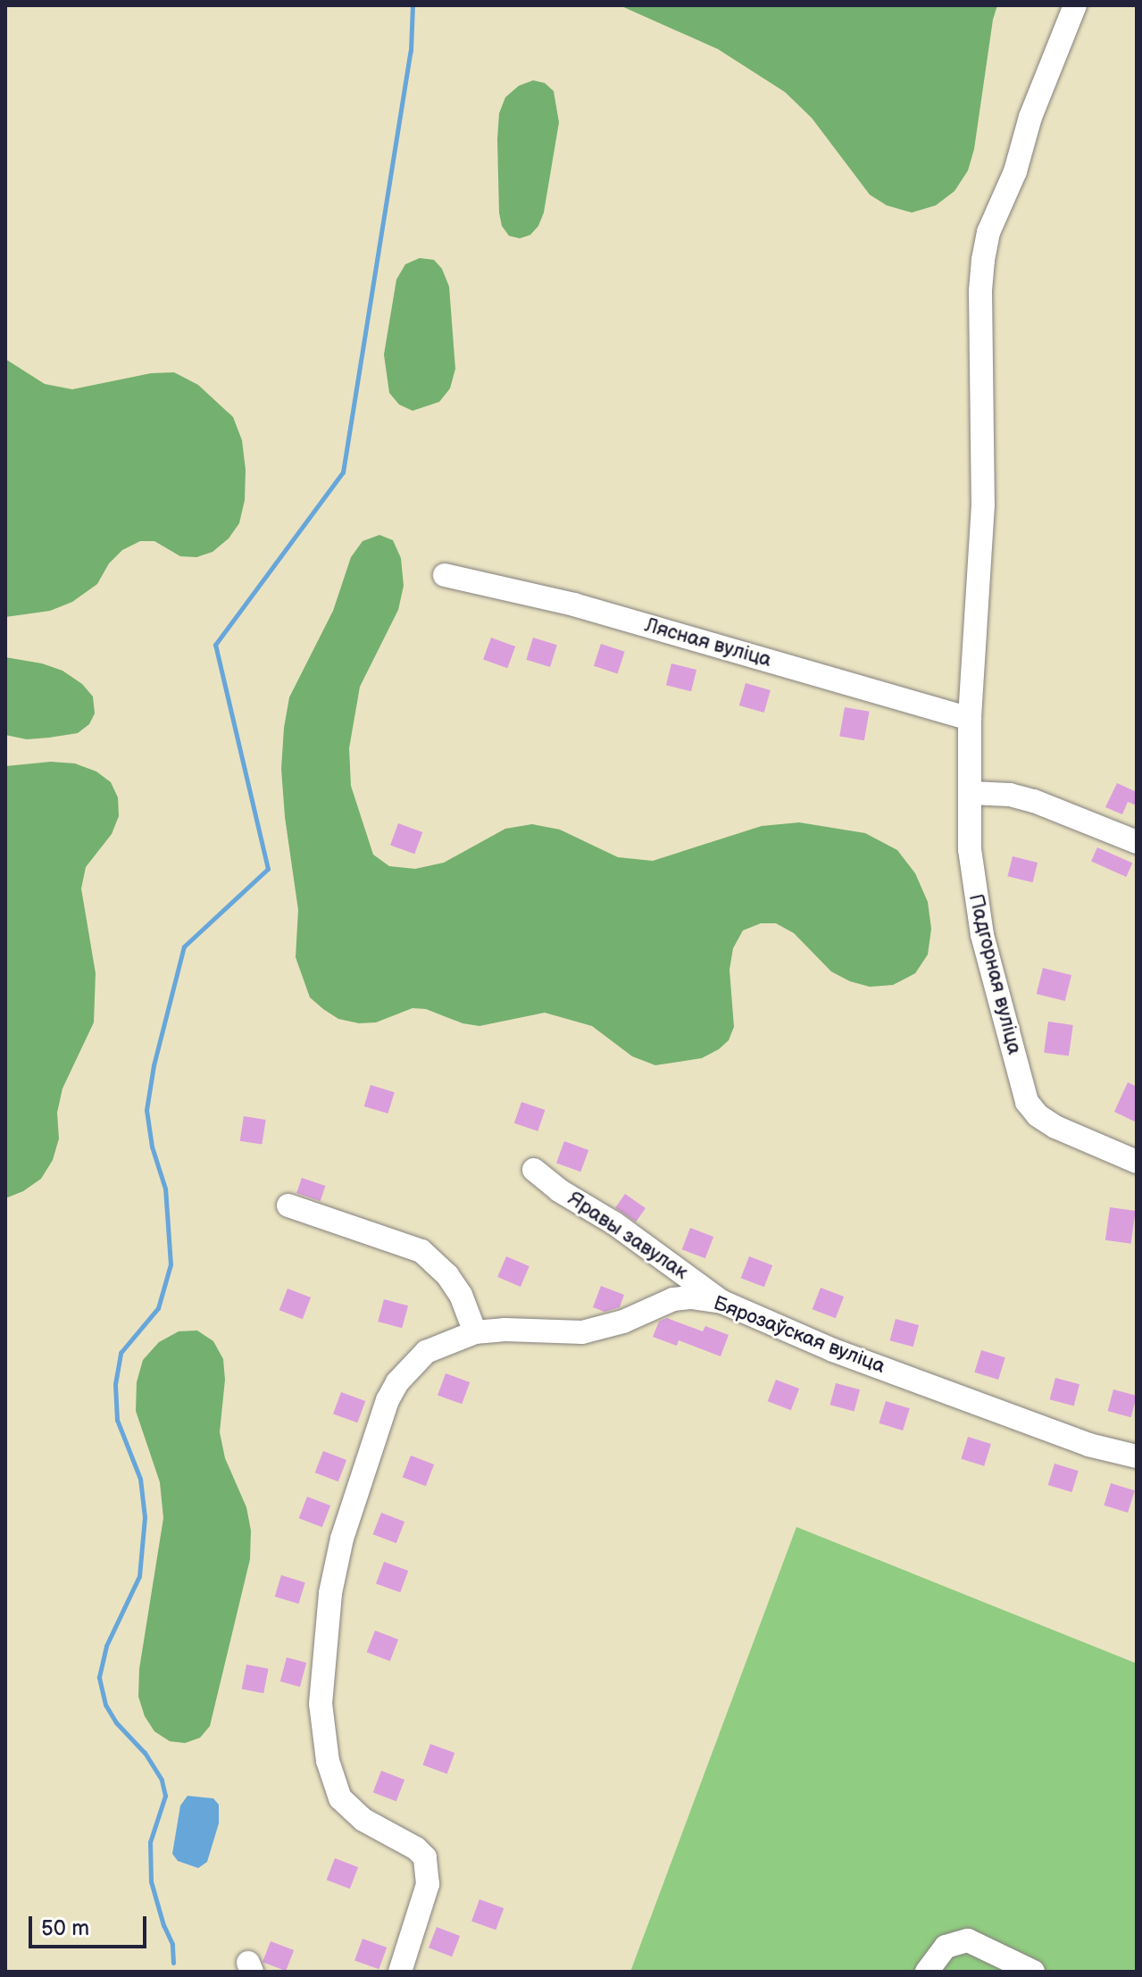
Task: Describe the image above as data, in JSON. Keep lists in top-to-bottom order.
{
  "streets": {
    "street": [
      "Лясная вуліца",
      "Падгорная вуліца",
      "Яравы завулак",
      "Бярозаўская вуліца"
    ]
  },
  "crossings": [
    ["Лясная вуліца", "Падгорная вуліца"],
    ["Яравы завулак", "Бярозаўская вуліца"]
  ],
  "scale_bar": "50 m"
}
